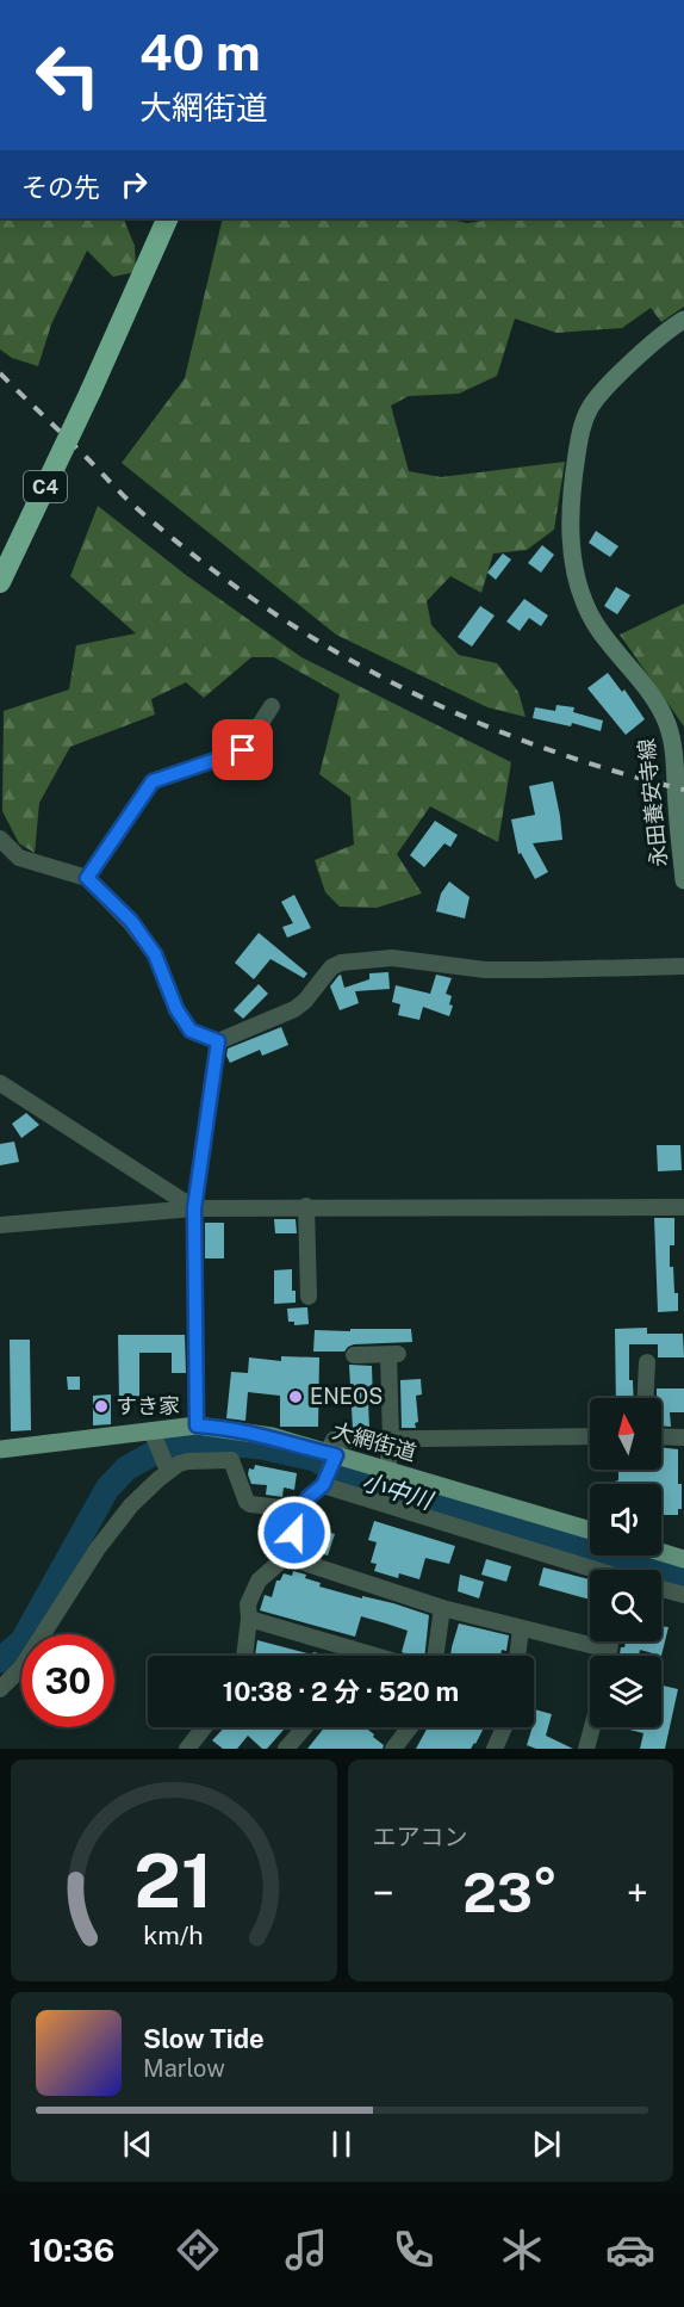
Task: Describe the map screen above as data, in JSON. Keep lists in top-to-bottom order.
{
  "streets": {
    "highway": ["C4"],
    "main road": ["大網街道"],
    "street": ["永田養安寺線"]
  },
  "water": ["小中川"],
  "places": ["ENEOS", "すき家"],
  "north": "top",
  "page": {
    "turn": ["40 m", "大網街道"],
    "then": "その先",
    "limit": "30",
    "trip": "10:38 · 2 分 · 520 m",
    "tile": "エアコン",
    "heat": ["−", "23°", "+"],
    "song": ["Slow Tide", "Marlow"],
    "tabs": "10:36",
    "gauge": ["21", "km/h"]
  }
}
